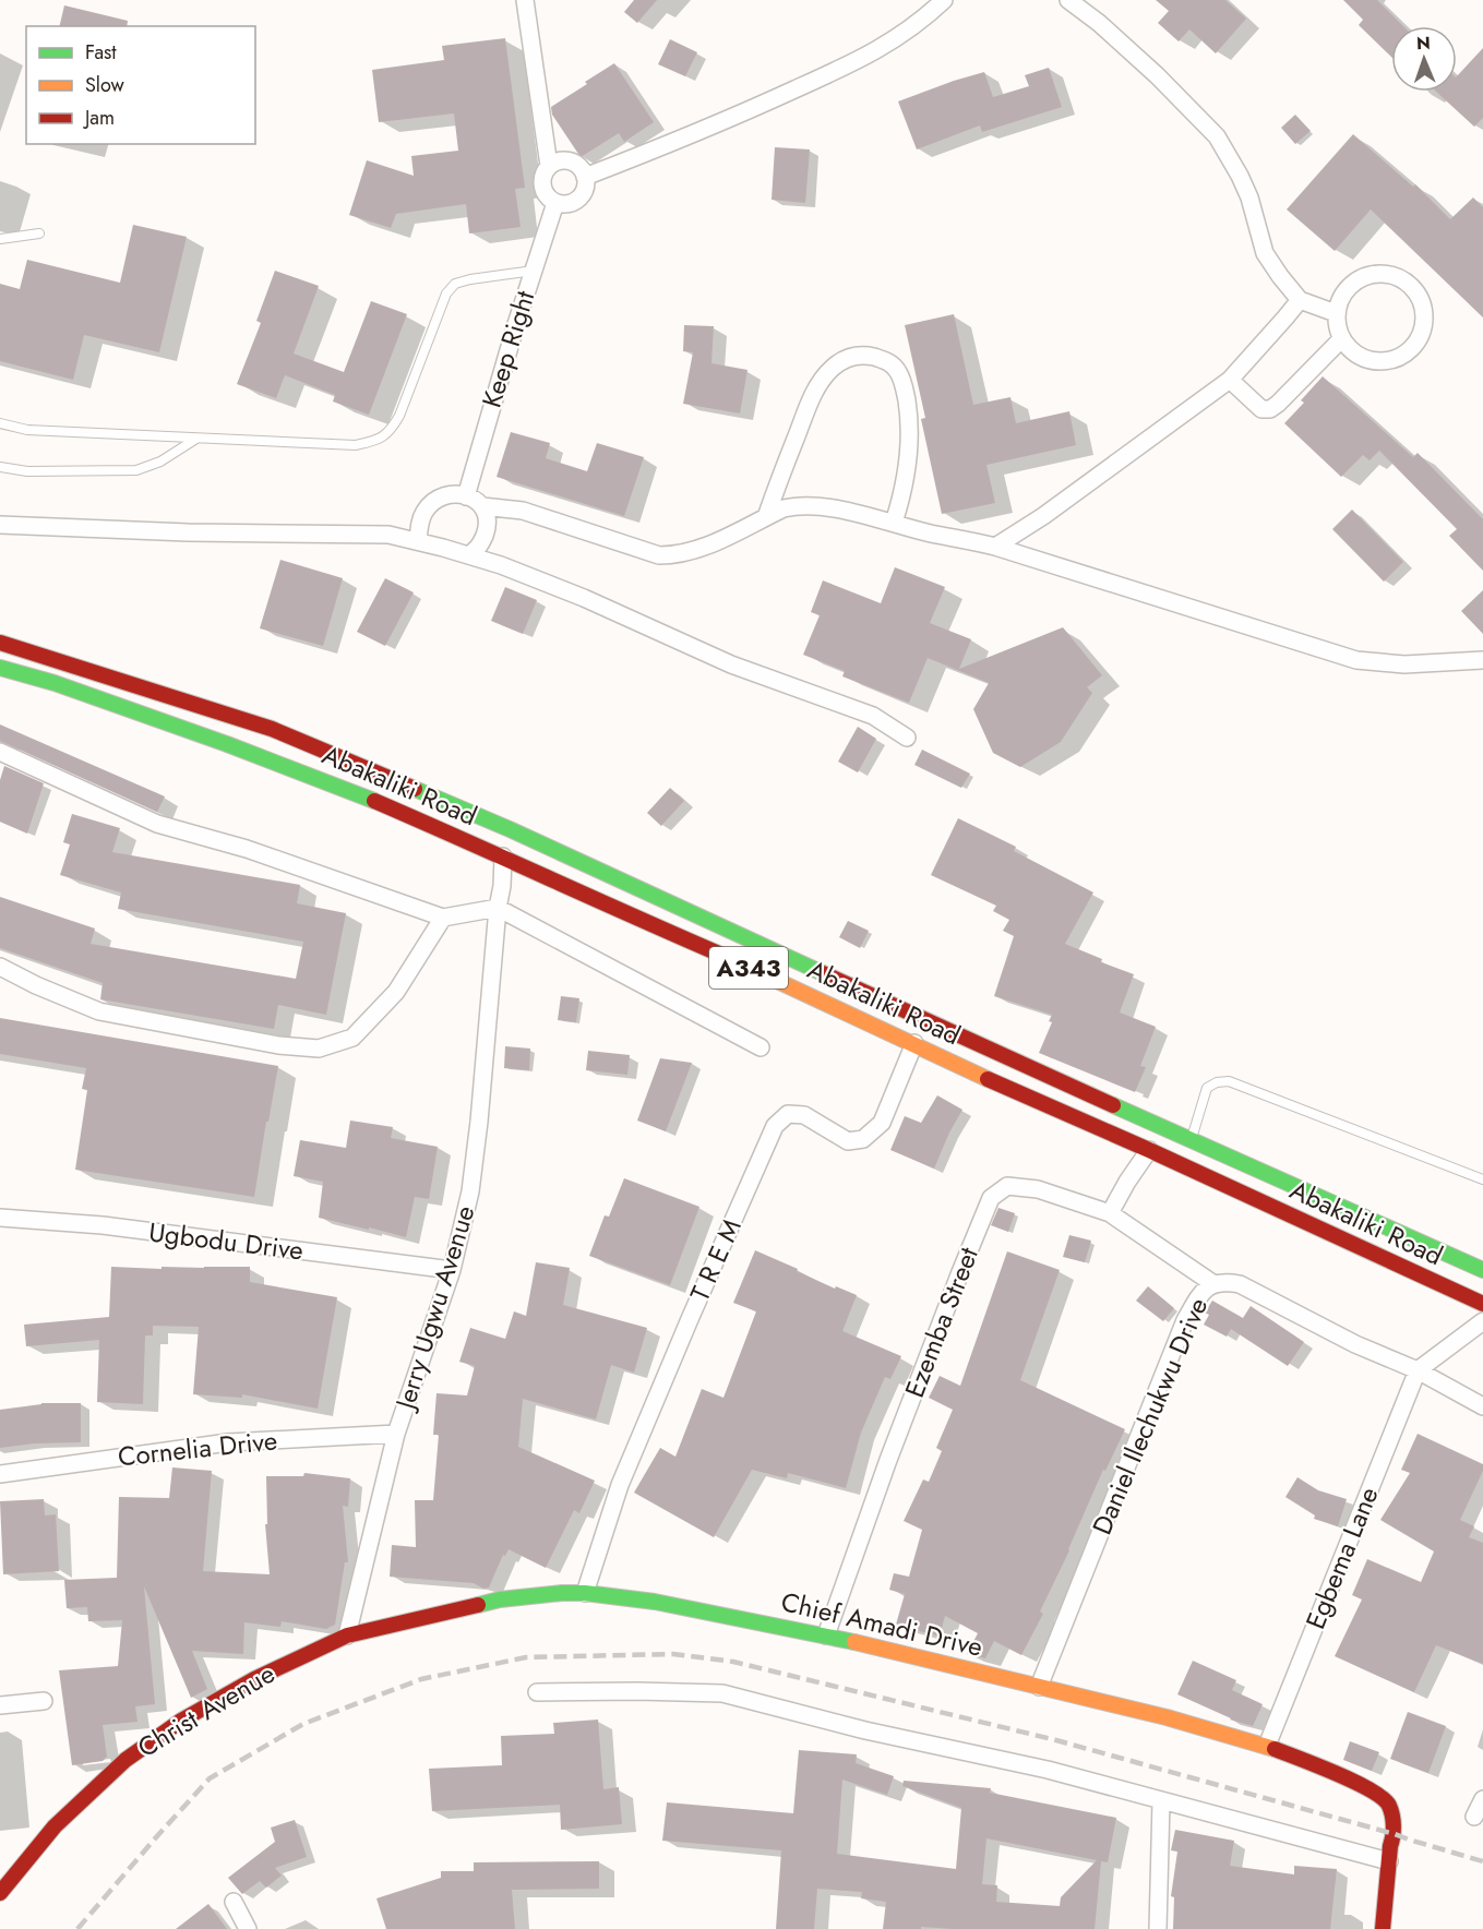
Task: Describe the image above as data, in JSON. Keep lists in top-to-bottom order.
{
  "streets": {
    "main road": [
      "Abakaliki Road",
      "A343",
      "Chief Amadi Drive",
      "Christ Avenue"
    ],
    "street": [
      "Keep Right",
      "Ugbodu Drive",
      "T R E M",
      "Jerry Ugwu Avenue",
      "Ezemba Street",
      "Daniel Ilechukwu Drive",
      "Cornelia Drive",
      "Egbema Lane"
    ]
  },
  "crossings": [
    ["Abakaliki Road", "T R E M"],
    ["Abakaliki Road", "Jerry Ugwu Avenue"],
    ["Ugbodu Drive", "Jerry Ugwu Avenue"],
    ["T R E M", "Chief Amadi Drive"],
    ["Jerry Ugwu Avenue", "Cornelia Drive"],
    ["Jerry Ugwu Avenue", "Chief Amadi Drive"],
    ["Jerry Ugwu Avenue", "Christ Avenue"],
    ["Ezemba Street", "Daniel Ilechukwu Drive"],
    ["Ezemba Street", "Chief Amadi Drive"],
    ["Daniel Ilechukwu Drive", "Egbema Lane"],
    ["Daniel Ilechukwu Drive", "Chief Amadi Drive"],
    ["Egbema Lane", "Chief Amadi Drive"],
    ["Chief Amadi Drive", "Christ Avenue"]
  ],
  "legend": ["Fast", "Slow", "Jam"],
  "north": "top"
}
